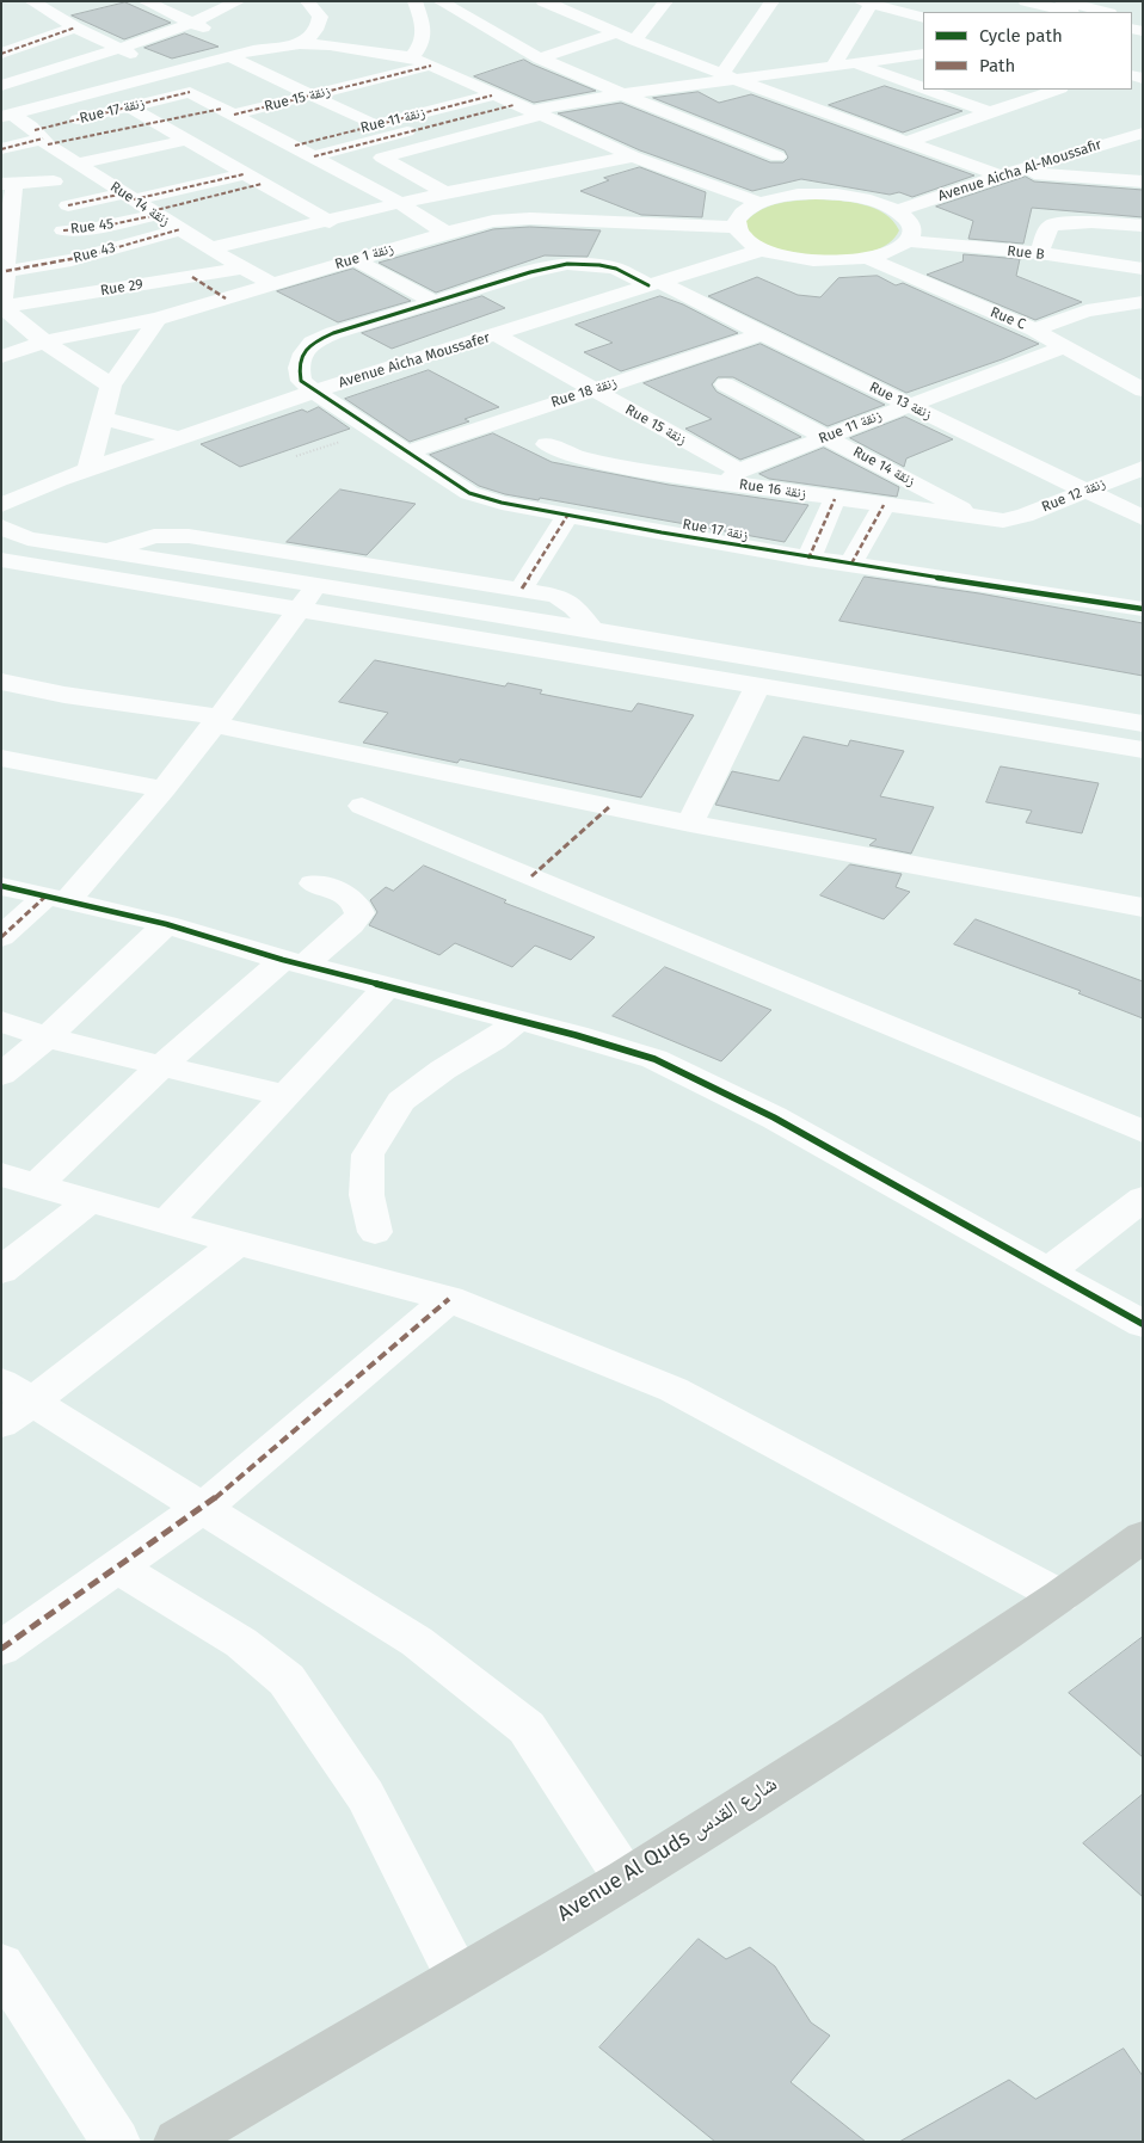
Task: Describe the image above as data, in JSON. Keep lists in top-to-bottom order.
{
  "streets": {
    "main road": ["Avenue Al Quds شارع القدس"],
    "street": [
      "Rue 15 زنقة",
      "Rue 17 زنقة",
      "Rue 11 زنقة",
      "Avenue Aicha Al-Moussafir",
      "Rue 14 زنقة",
      "Rue 45",
      "Rue 43",
      "Rue B",
      "Rue 1 زنقة",
      "Rue 29",
      "Rue C",
      "Avenue Aicha Moussafer",
      "Rue 18 زنقة",
      "Rue 13 زنقة",
      "Rue 16 زنقة",
      "Rue 12 زنقة"
    ]
  },
  "crossings": [
    ["Rue 15 زنقة", "Rue 17 زنقة"],
    ["Rue 15 زنقة", "Rue 11 زنقة"],
    ["Rue 15 زنقة", "Rue 14 زنقة"],
    ["Rue 15 زنقة", "Avenue Aicha Moussafer"],
    ["Rue 15 زنقة", "Rue 18 زنقة"],
    ["Rue 15 زنقة", "Rue 16 زنقة"],
    ["Rue 17 زنقة", "Rue 14 زنقة"],
    ["Rue 17 زنقة", "Avenue Aicha Moussafer"],
    ["Rue 17 زنقة", "Rue 18 زنقة"],
    ["Rue 17 زنقة", "Rue 13 زنقة"],
    ["Rue 11 زنقة", "Rue 14 زنقة"],
    ["Rue 11 زنقة", "Rue C"],
    ["Rue 11 زنقة", "Rue 13 زنقة"],
    ["Rue 11 زنقة", "Rue 16 زنقة"],
    ["Rue 14 زنقة", "Rue 45"],
    ["Rue 14 زنقة", "Rue 43"],
    ["Rue 14 زنقة", "Rue 1 زنقة"],
    ["Rue 14 زنقة", "Rue 29"],
    ["Rue 14 زنقة", "Rue 16 زنقة"],
    ["Avenue Aicha Moussafer", "Rue 13 زنقة"],
    ["Rue 18 زنقة", "Rue 13 زنقة"],
    ["Rue 13 زنقة", "Rue 12 زنقة"],
    ["Rue 16 زنقة", "Rue 12 زنقة"]
  ],
  "legend": ["Cycle path", "Path"]
}
